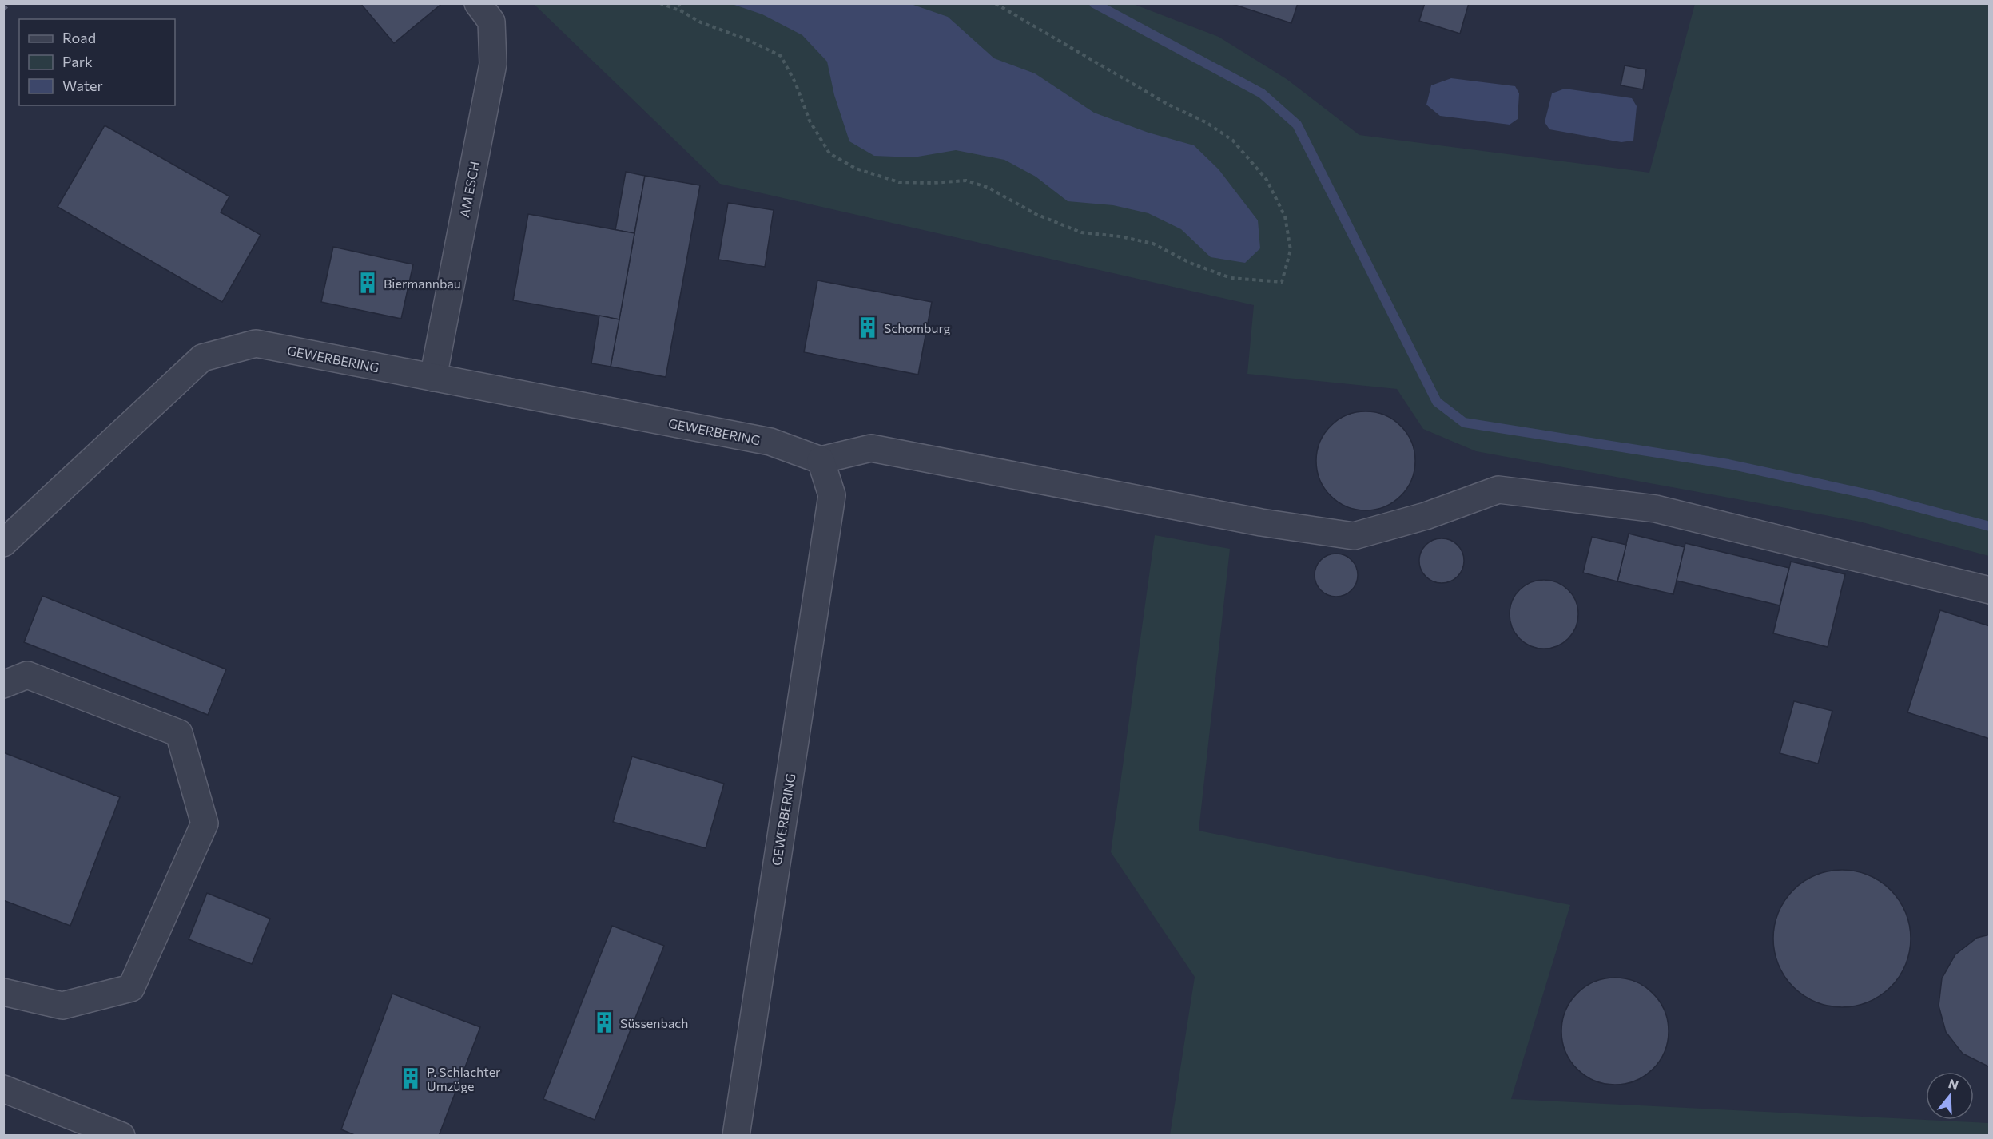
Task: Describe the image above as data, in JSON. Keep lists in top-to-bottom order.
{
  "streets": {
    "street": ["AM ESCH", "GEWERBERING"]
  },
  "crossings": [
    ["AM ESCH", "GEWERBERING"]
  ],
  "places": {
    "building": [
      "Biermannbau",
      "Schomburg",
      "Süssenbach",
      "P. Schlachter Umzüge"
    ]
  },
  "legend": ["Road", "Park", "Water"],
  "north": "top"
}
